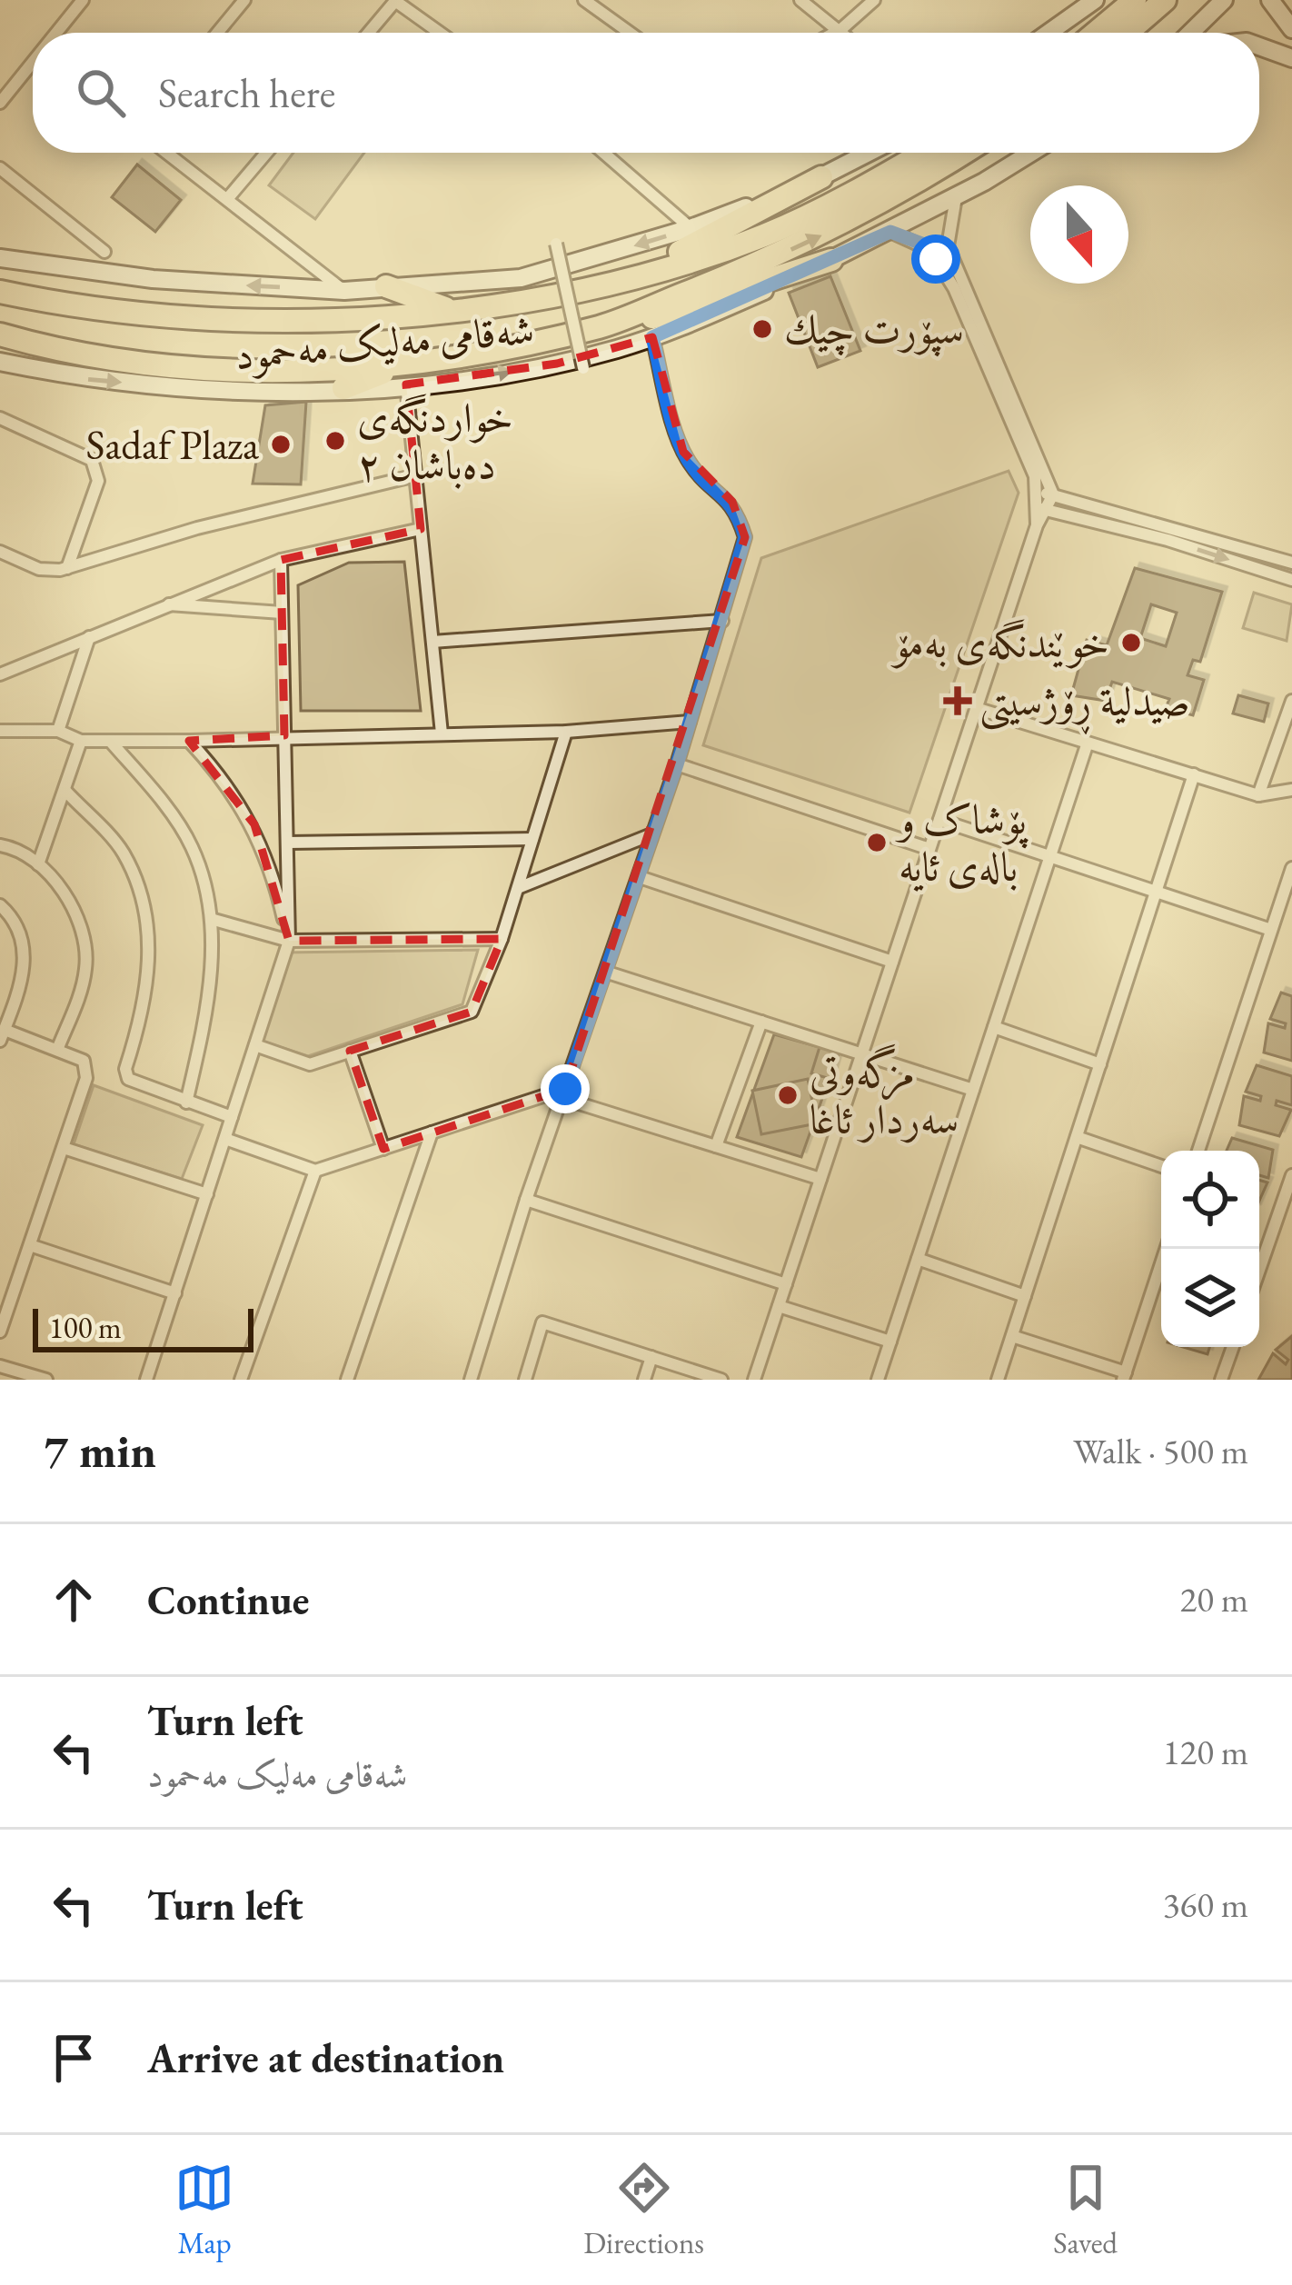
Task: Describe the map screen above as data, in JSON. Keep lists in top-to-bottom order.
{
  "streets": {
    "main road": ["شەقامی مەلیک مەحمود"]
  },
  "places": {
    "other": [
      "سپۆرت چيك",
      "خواردنگەی دەباشان ٢",
      "Sadaf Plaza",
      "خوێندنگەی بەمۆ",
      "پۆشاک و بالەی ئایە",
      "مزگەوتی سەردار ئاغا"
    ],
    "health": ["صيدلية ڕۆژسیتی"]
  },
  "scale_bar": "100 m",
  "north": "bottom",
  "page": {
    "search": "Search here",
    "scale": "100 m",
    "heading": ["7 min", "Walk · 500 m"],
    "list": [
      ["Continue", "20 m"],
      ["Turn left", "شەقامی مەلیک مەحمود", "120 m"],
      ["Turn left", "360 m"],
      "Arrive at destination"
    ],
    "nav": ["Map", "Directions", "Saved"]
  }
}
